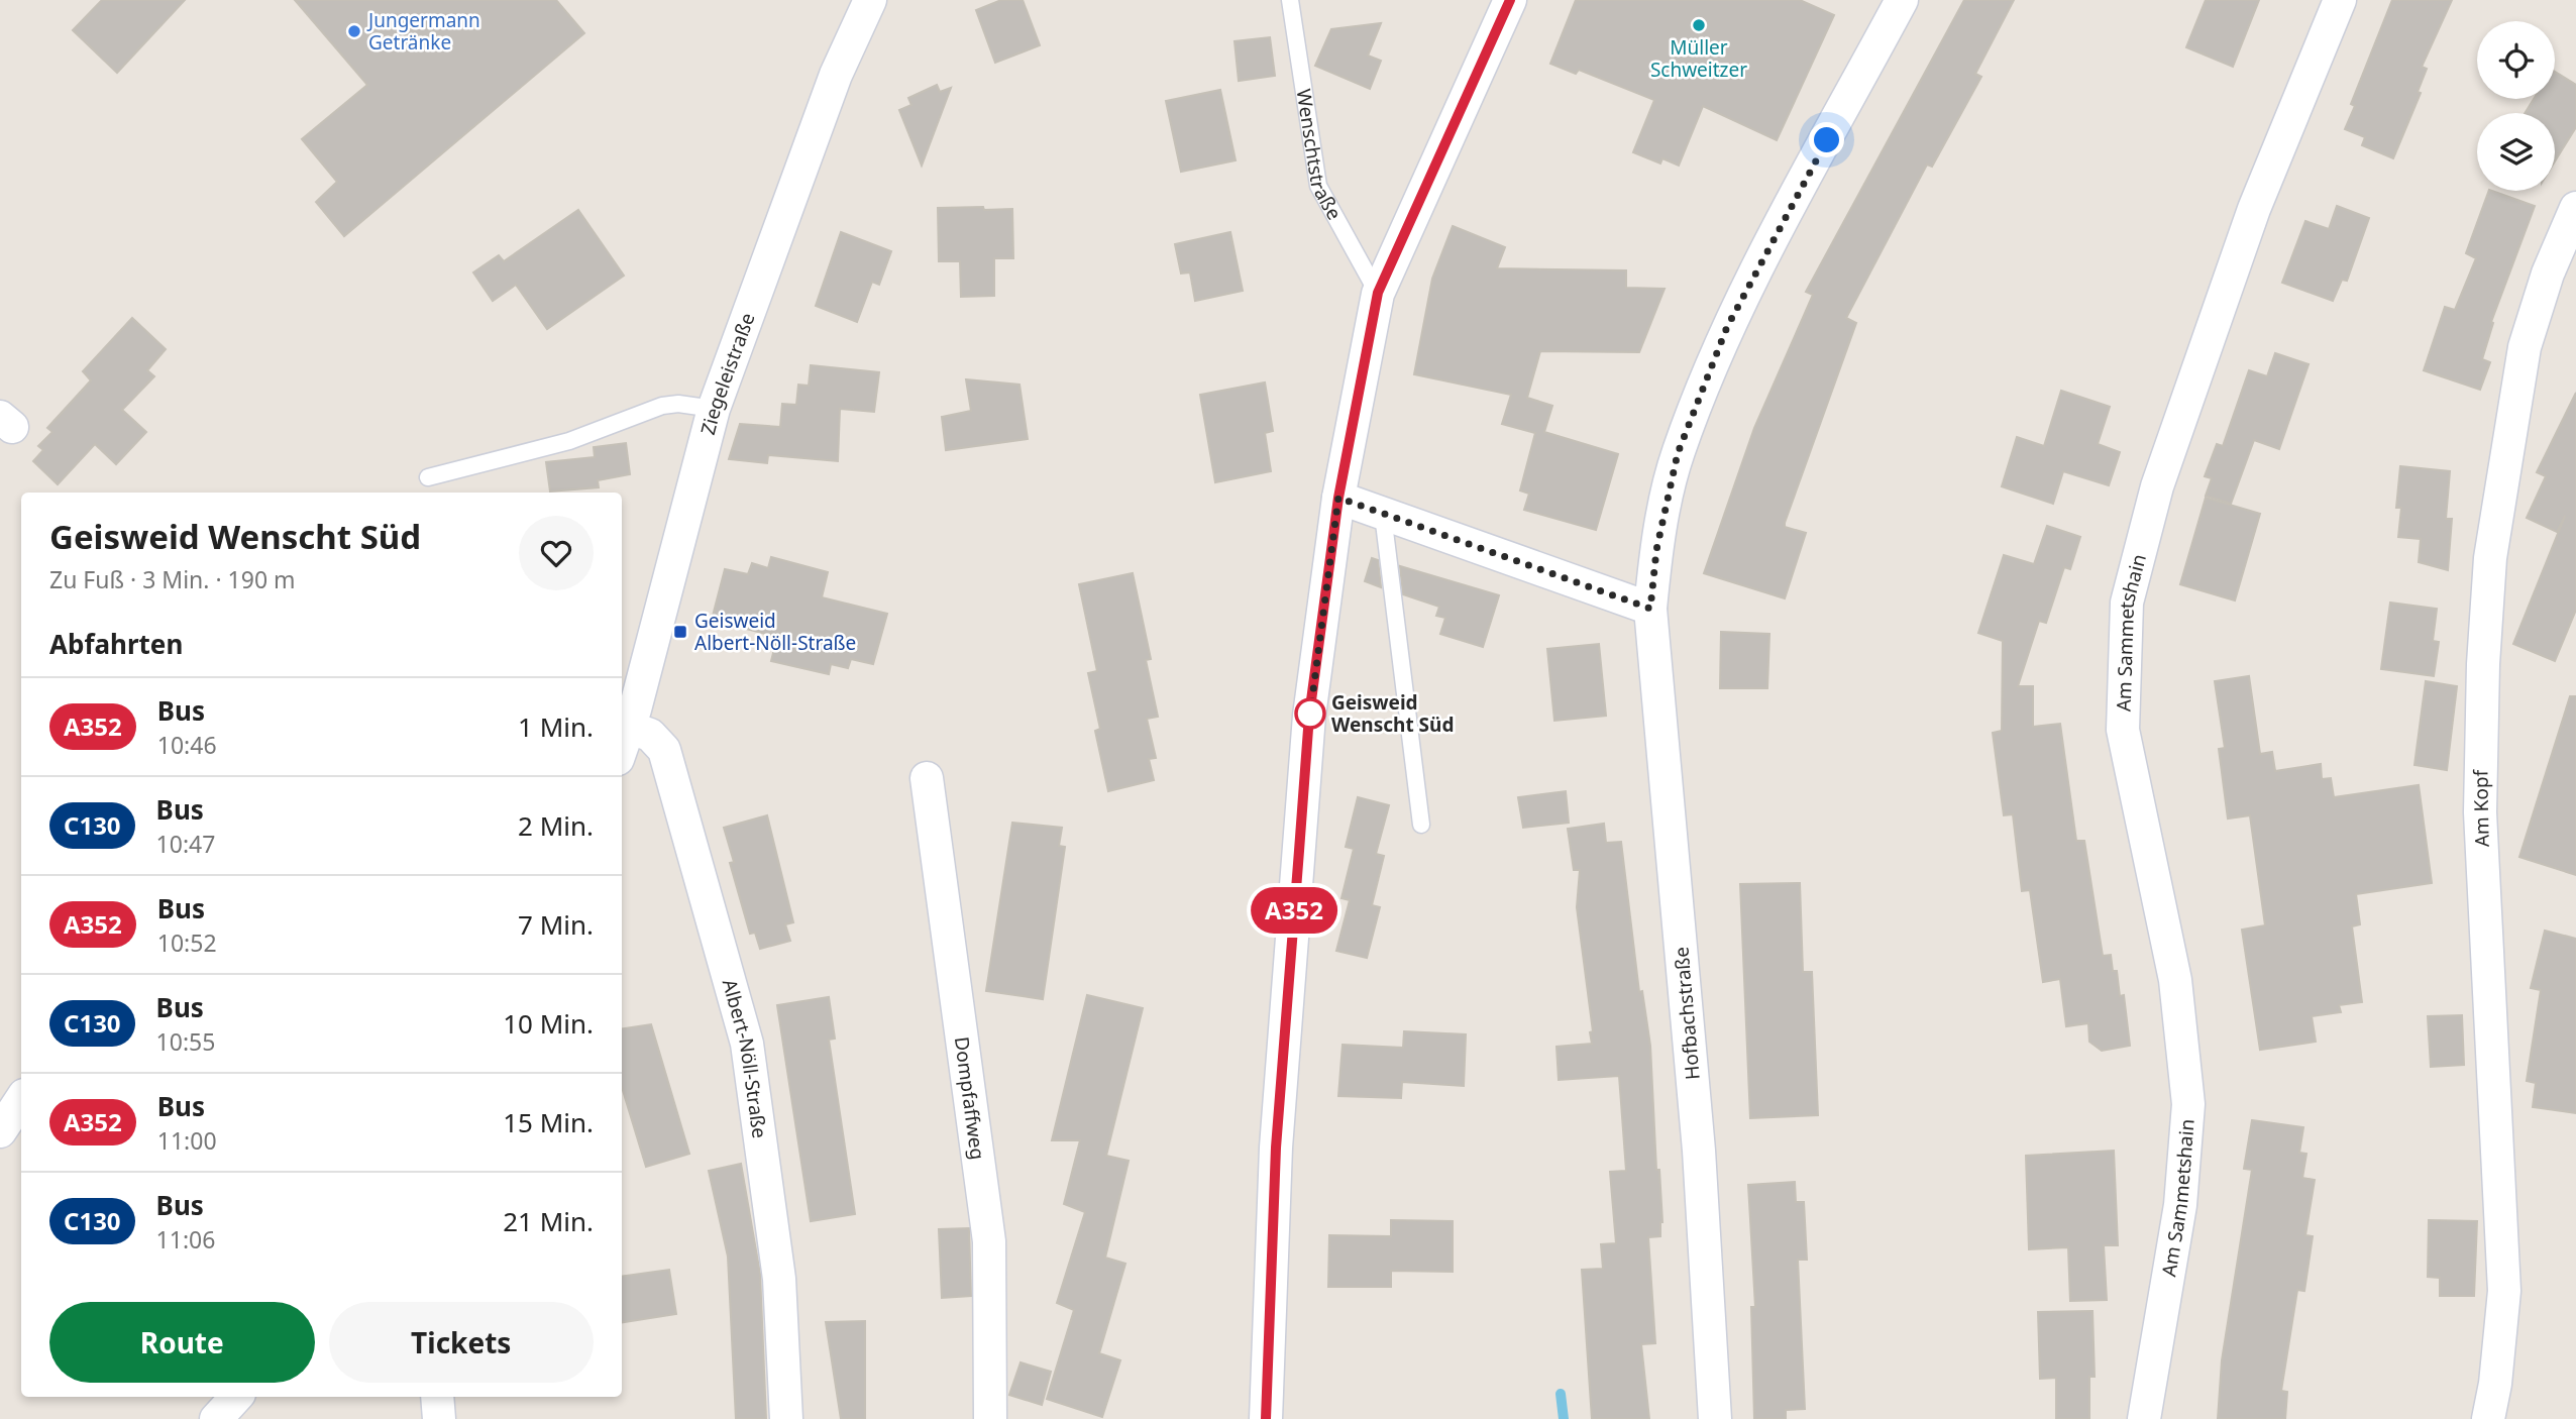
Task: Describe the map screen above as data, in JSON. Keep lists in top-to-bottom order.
{
  "streets": {
    "street": [
      "Ziegeleistraße",
      "Am Sammetshain",
      "Am Kopf",
      "Hofbachstraße",
      "Albert-Nöll-Straße",
      "Dompfaffweg"
    ],
    "lane": ["Wenschtstraße"]
  },
  "crossings": [
    ["Ziegeleistraße", "Albert-Nöll-Straße"]
  ],
  "places": {
    "other": ["Müller Schweitzer", "Jungermann Getränke", "Geisweid Wenscht Süd"],
    "transit": ["Geisweid Albert-Nöll-Straße"]
  },
  "lines": ["bus line A352"],
  "page": {
    "on_map": "A352",
    "heading": [
      ["Geisweid Wenscht Süd", "Zu Fuß · 3 Min. · 190 m"],
      "Abfahrten"
    ],
    "list": [
      {
        "mark": "A352",
        "name": "Bus",
        "note": "10:46",
        "value": "1 Min."
      },
      {
        "mark": "C130",
        "name": "Bus",
        "note": "10:47",
        "value": "2 Min."
      },
      {
        "mark": "A352",
        "name": "Bus",
        "note": "10:52",
        "value": "7 Min."
      },
      {
        "mark": "C130",
        "name": "Bus",
        "note": "10:55",
        "value": "10 Min."
      },
      {
        "mark": "A352",
        "name": "Bus",
        "note": "11:00",
        "value": "15 Min."
      },
      {
        "mark": "C130",
        "name": "Bus",
        "note": "11:06",
        "value": "21 Min."
      }
    ],
    "buttons": ["Route", "Tickets"]
  }
}
